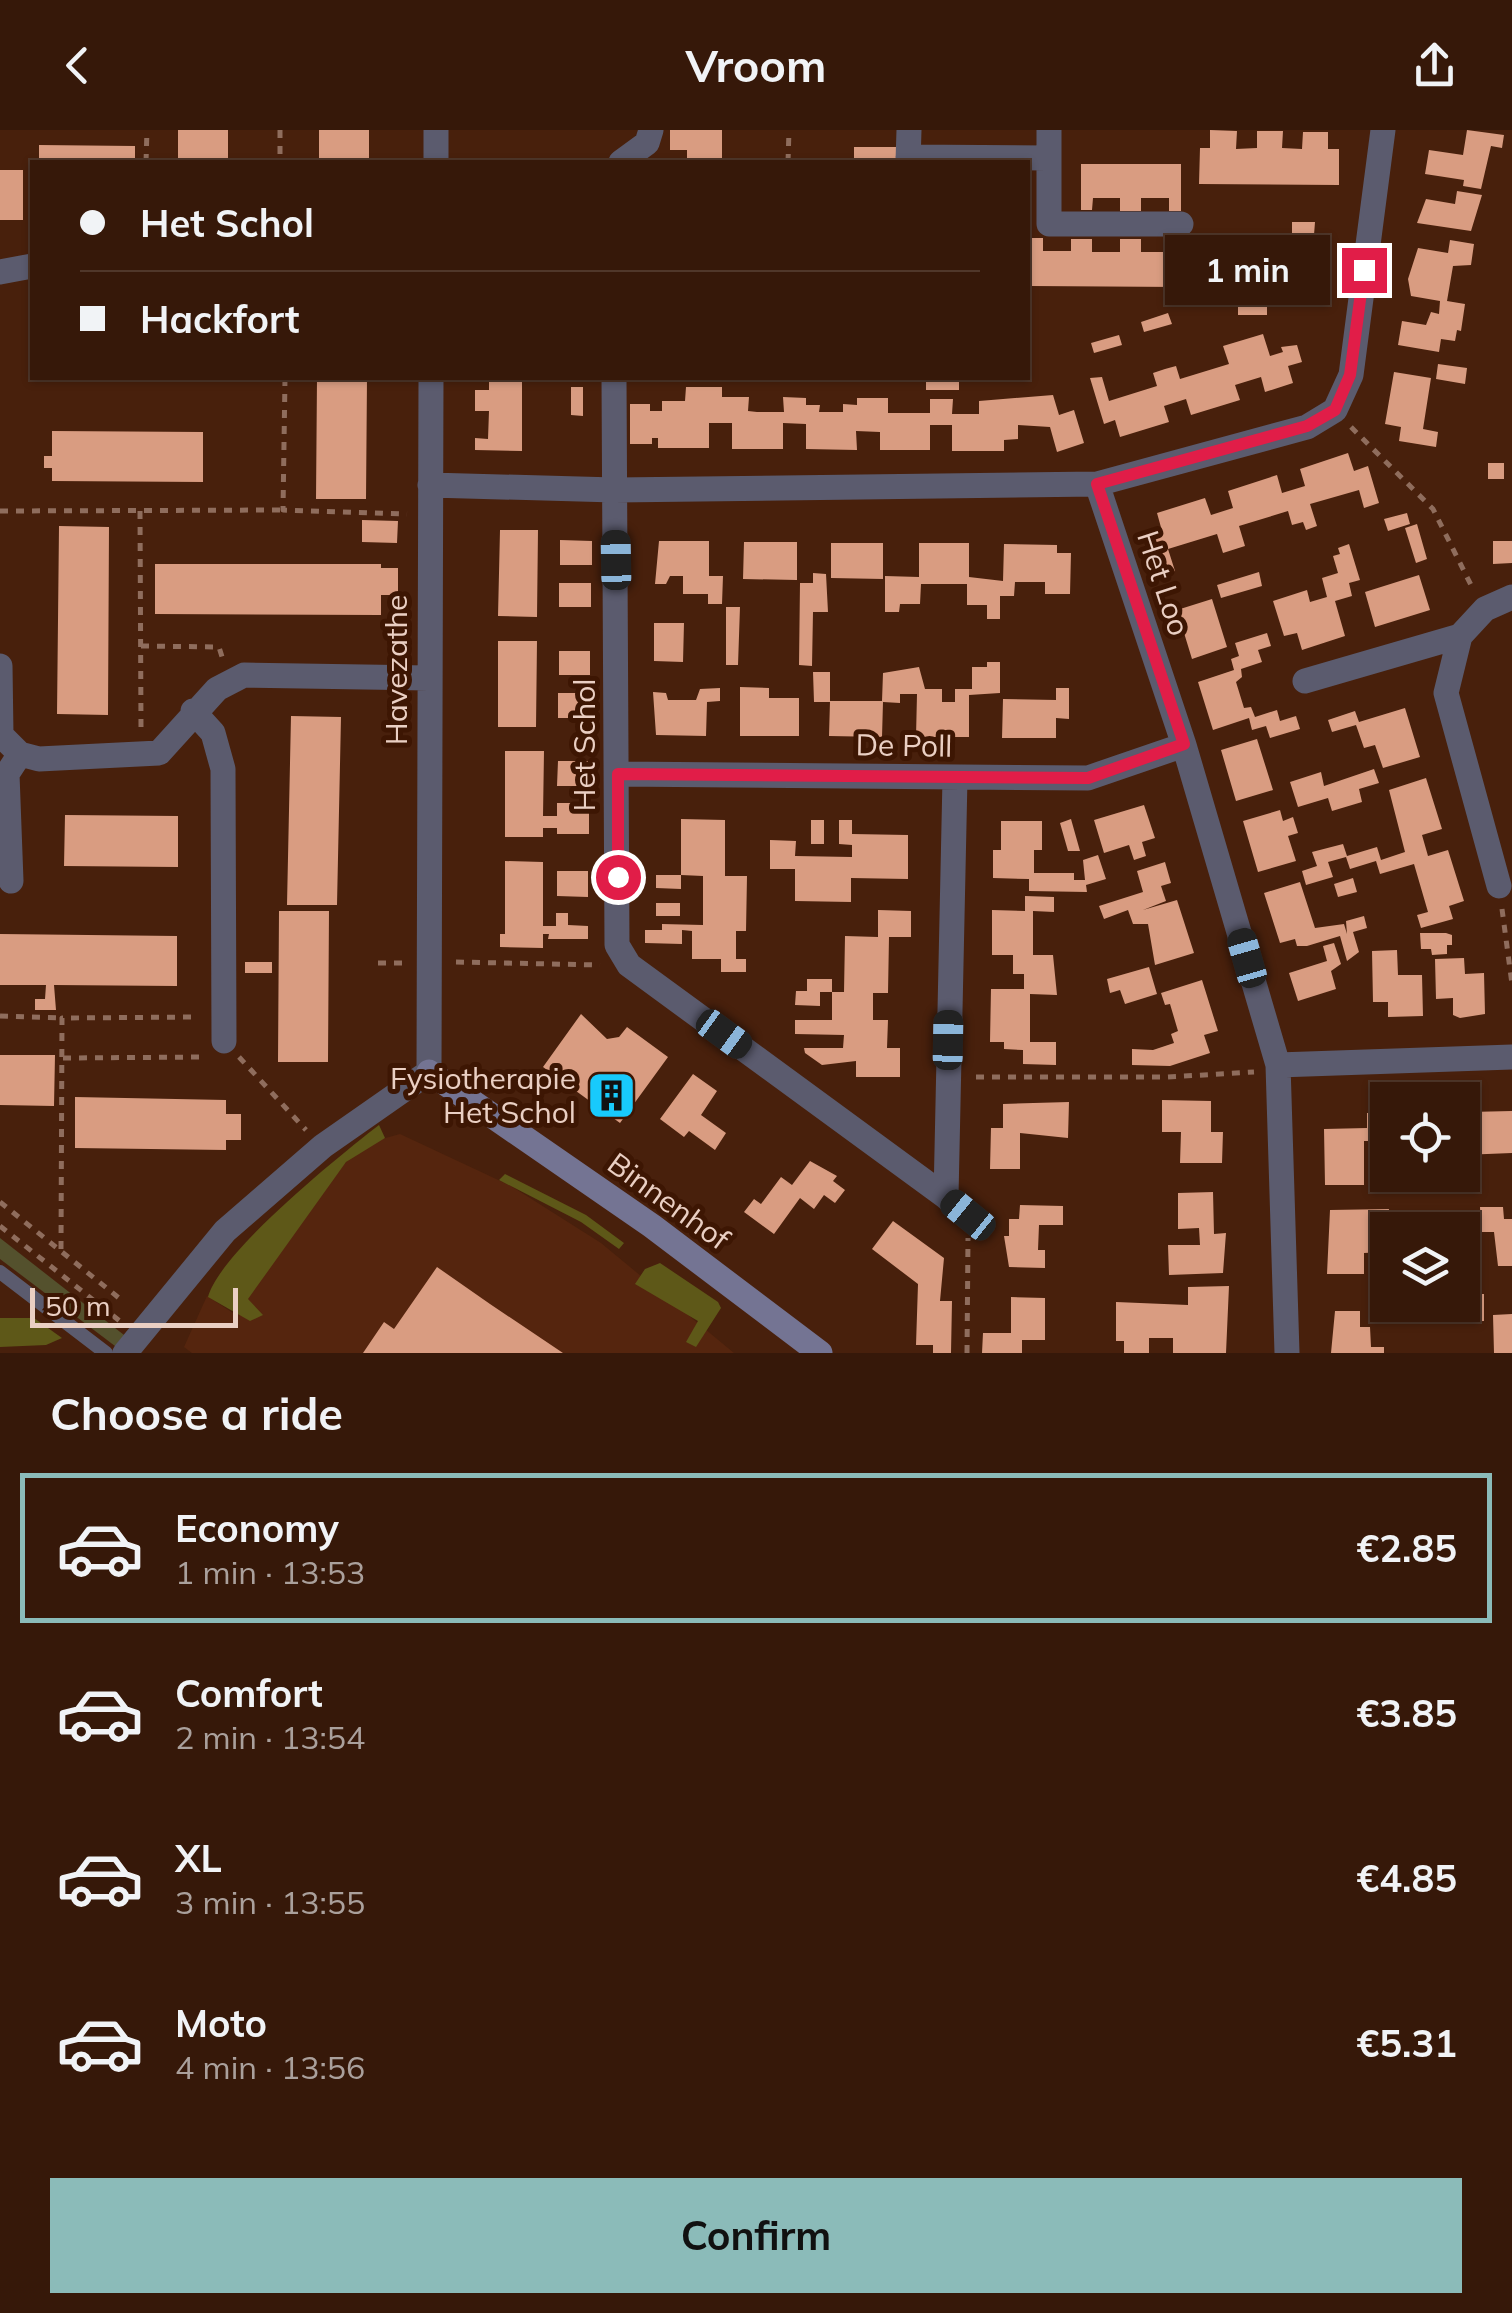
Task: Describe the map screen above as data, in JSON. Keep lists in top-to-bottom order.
{
  "streets": {
    "street": [
      "Het Loo",
      "Havezathe",
      "Het Schol",
      "De Poll",
      "Binnenhof"
    ]
  },
  "crossings": [
    ["Het Loo", "De Poll"],
    ["Havezathe", "Binnenhof"],
    ["Het Schol", "De Poll"]
  ],
  "places": {
    "building": ["Fysiotherapie Het Schol"]
  },
  "scale_bar": "50 m",
  "page": {
    "header": "Vroom",
    "banner": ["Het Schol", "Hackfort"],
    "bubble": "1 min",
    "scale": "50 m",
    "heading": "Choose a ride",
    "list": [
      {
        "name": "Economy",
        "note": "1 min · 13:53",
        "value": "€2.85"
      },
      {
        "name": "Comfort",
        "note": "2 min · 13:54",
        "value": "€3.85"
      },
      {
        "name": "XL",
        "note": "3 min · 13:55",
        "value": "€4.85"
      },
      {
        "name": "Moto",
        "note": "4 min · 13:56",
        "value": "€5.31"
      }
    ],
    "buttons": "Confirm"
  }
}
